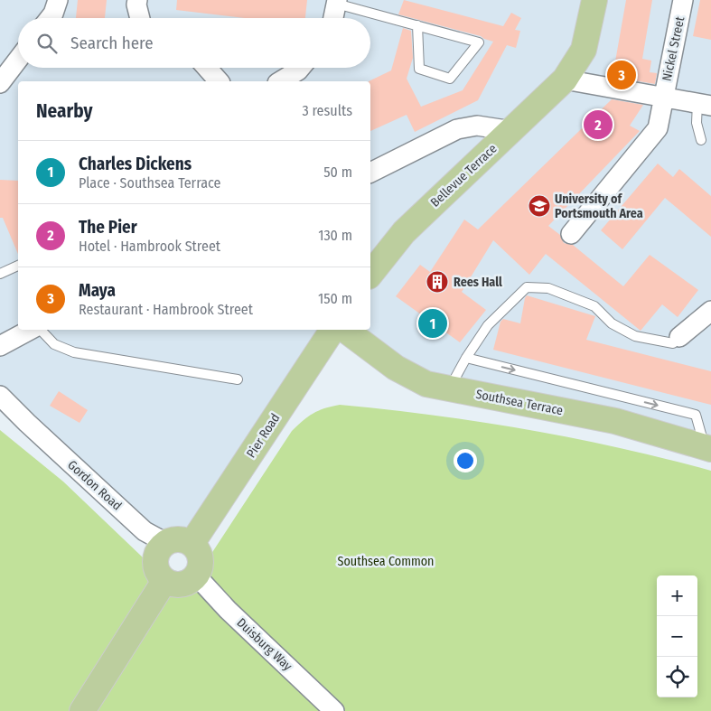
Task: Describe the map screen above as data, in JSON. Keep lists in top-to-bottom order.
{
  "streets": {
    "main road": ["Bellevue Terrace", "Southsea Terrace", "Pier Road"],
    "street": ["Nickel Street", "Gordon Road", "Duisburg Way"]
  },
  "crossings": [
    ["Pier Road", "Gordon Road"],
    ["Pier Road", "Duisburg Way"],
    ["Gordon Road", "Duisburg Way"]
  ],
  "parks": ["Southsea Common"],
  "places": {
    "school or university": ["University of Portsmouth Area"],
    "building": ["Rees Hall"]
  },
  "page": {
    "search": "Search here",
    "pins": ["3", "2", "1"],
    "heading": ["Nearby", "3 results"],
    "list": [
      {
        "mark": "1",
        "name": "Charles Dickens",
        "note": "Place · Southsea Terrace",
        "value": "50 m"
      },
      {
        "mark": "2",
        "name": "The Pier",
        "note": "Hotel · Hambrook Street",
        "value": "130 m"
      },
      {
        "mark": "3",
        "name": "Maya",
        "note": "Restaurant · Hambrook Street",
        "value": "150 m"
      }
    ],
    "map_buttons": ["+", "−"]
  }
}
